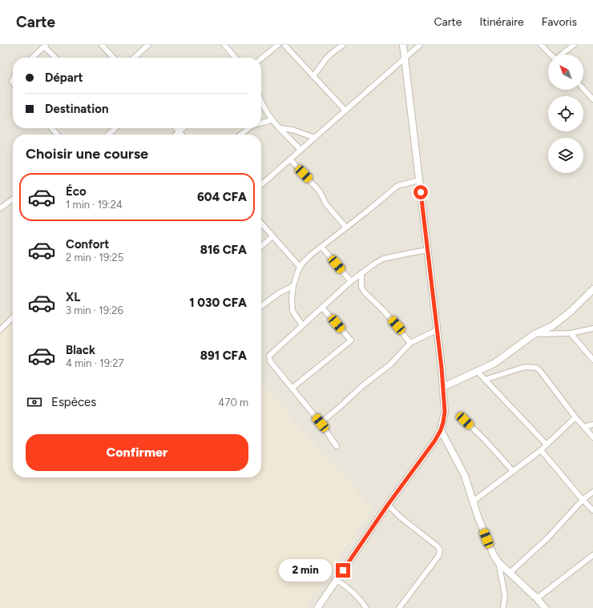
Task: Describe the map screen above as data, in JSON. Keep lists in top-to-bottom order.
{
  "north": "top left",
  "page": {
    "header": "Carte",
    "nav": ["Carte", "Itinéraire", "Favoris"],
    "banner": ["Départ", "Destination"],
    "heading": "Choisir une course",
    "list": [
      {
        "name": "Éco",
        "note": "1 min · 19:24",
        "value": "604 CFA"
      },
      {
        "name": "Confort",
        "note": "2 min · 19:25",
        "value": "816 CFA"
      },
      {
        "name": "XL",
        "note": "3 min · 19:26",
        "value": "1 030 CFA"
      },
      {
        "name": "Black",
        "note": "4 min · 19:27",
        "value": "891 CFA"
      }
    ],
    "pay": ["Espèces", "470 m"],
    "buttons": "Confirmer",
    "bubble": "2 min"
  }
}
